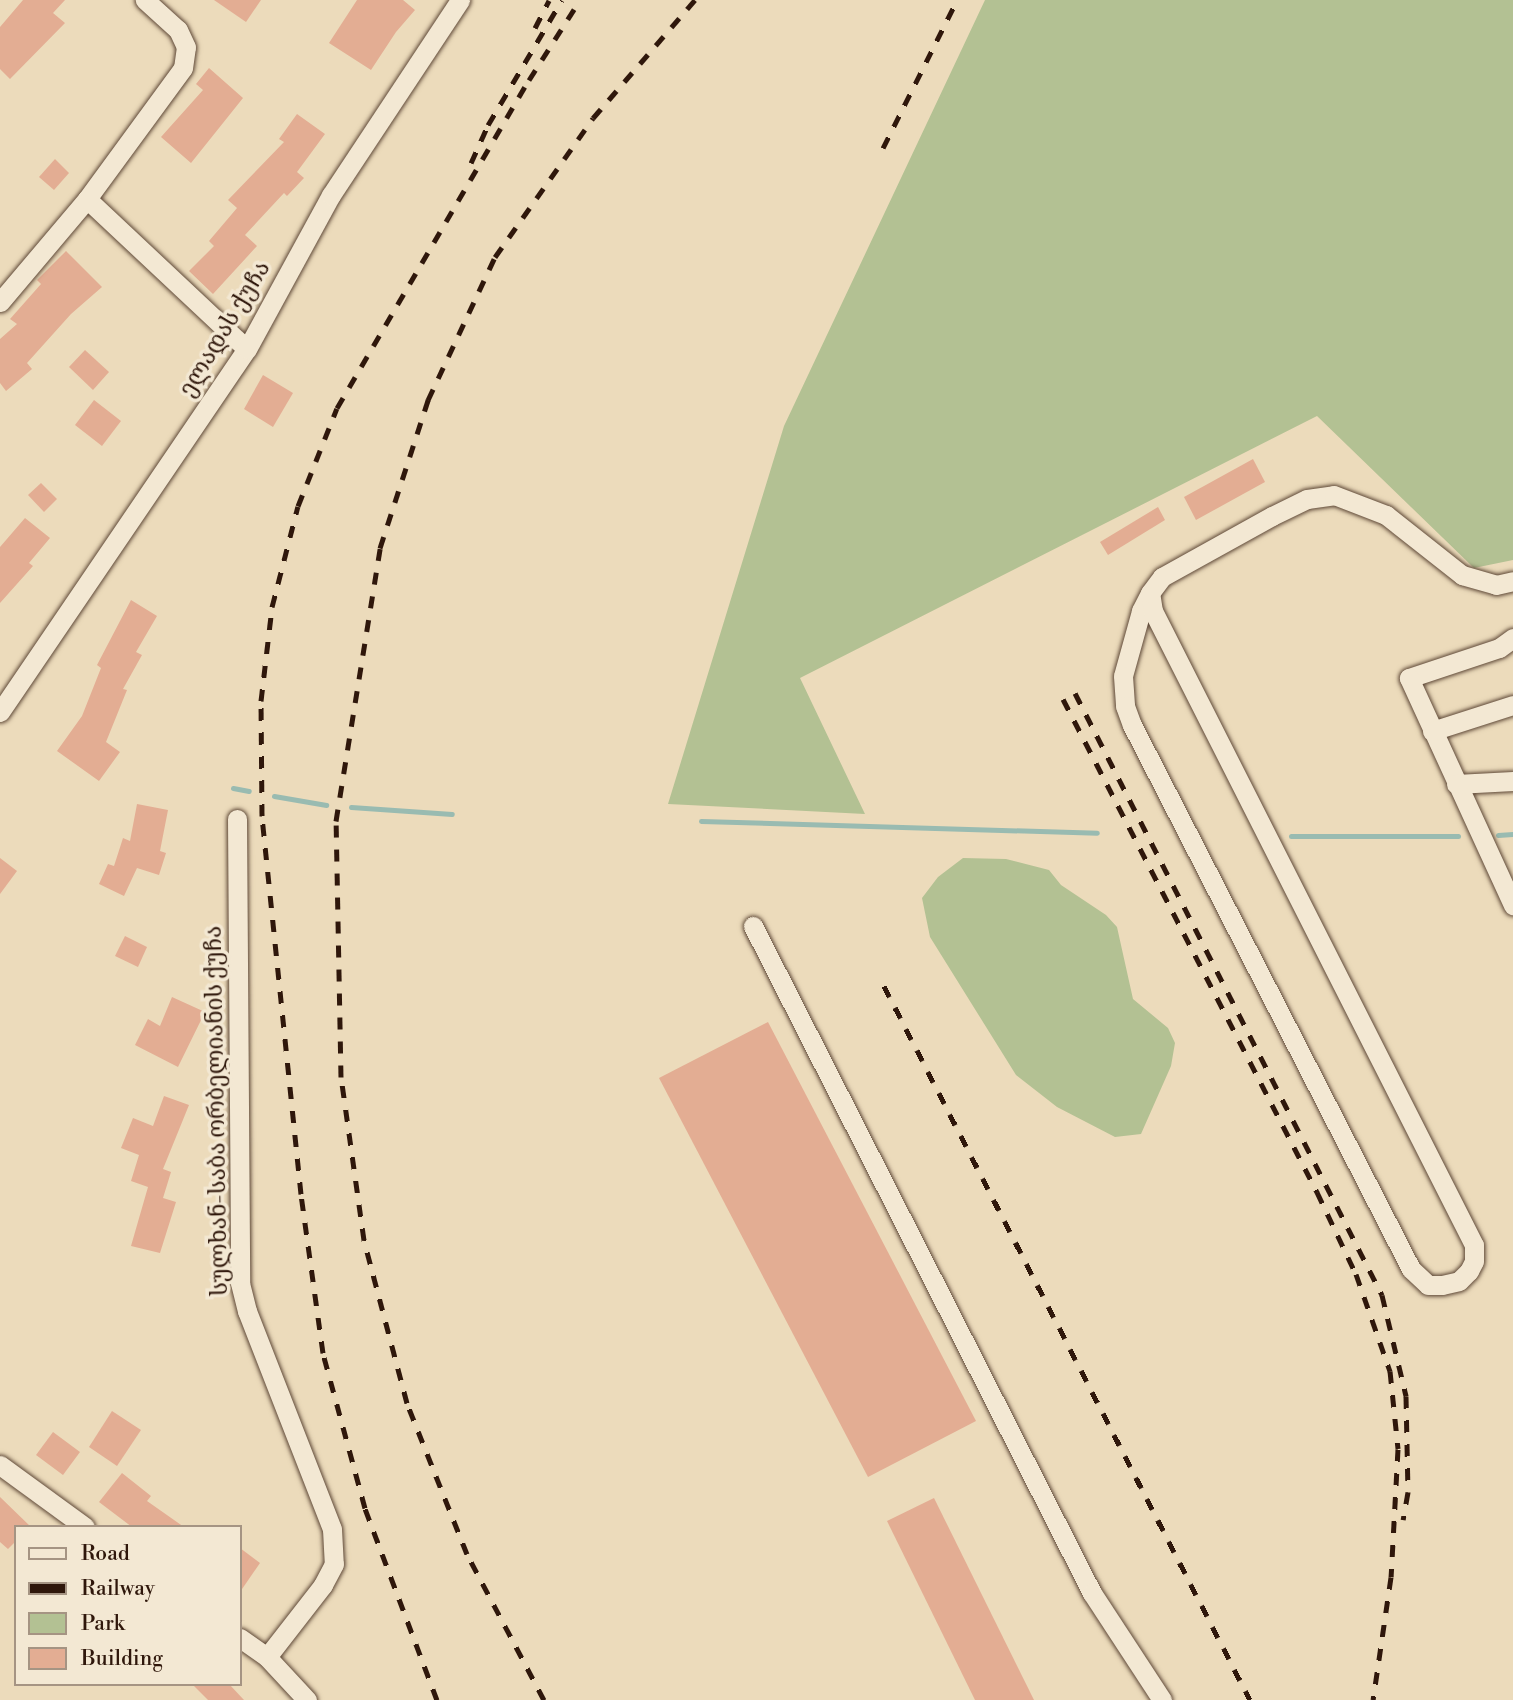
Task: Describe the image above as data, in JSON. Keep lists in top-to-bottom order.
{
  "streets": {
    "street": ["ელადას ქუჩა", "სულხან-საბა ორბელიანის ქუჩა"]
  },
  "legend": [
    "Road",
    "Railway",
    "Park",
    "Building"
  ]
}
